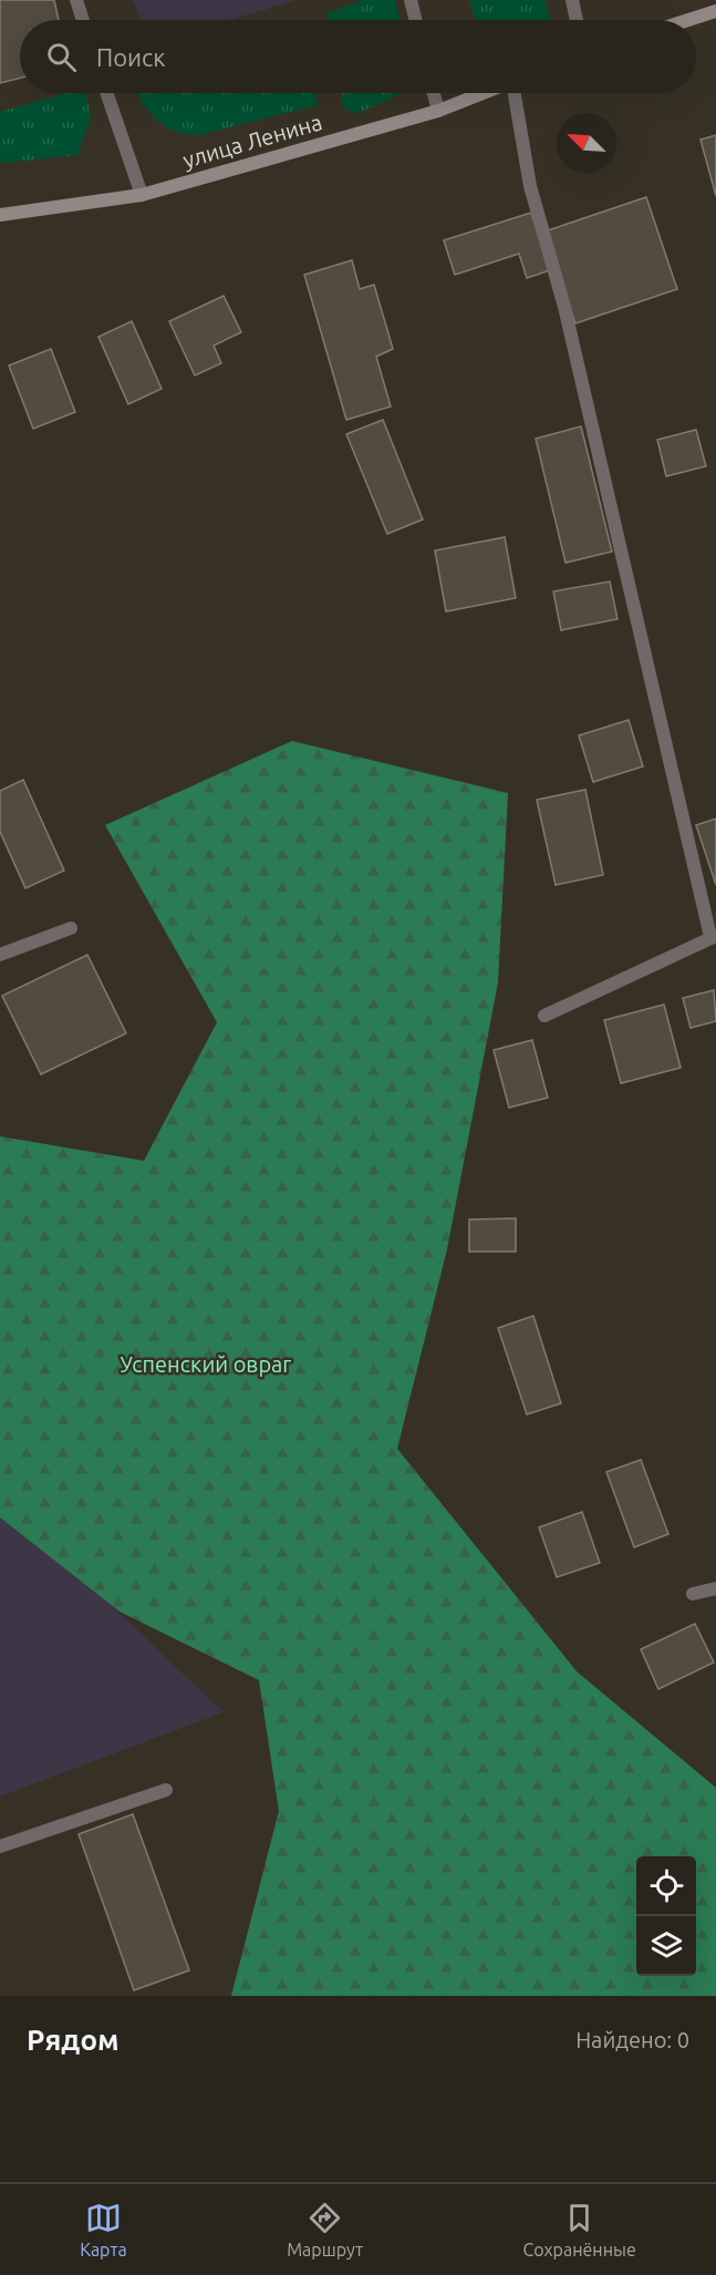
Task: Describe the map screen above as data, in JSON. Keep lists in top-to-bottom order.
{
  "streets": {
    "street": ["улица Ленина"]
  },
  "parks": ["Успенский овраг"],
  "north": "top left",
  "page": {
    "search": "Поиск",
    "heading": ["Рядом", "Найдено: 0"],
    "nav": ["Карта", "Маршрут", "Сохранённые"]
  }
}
